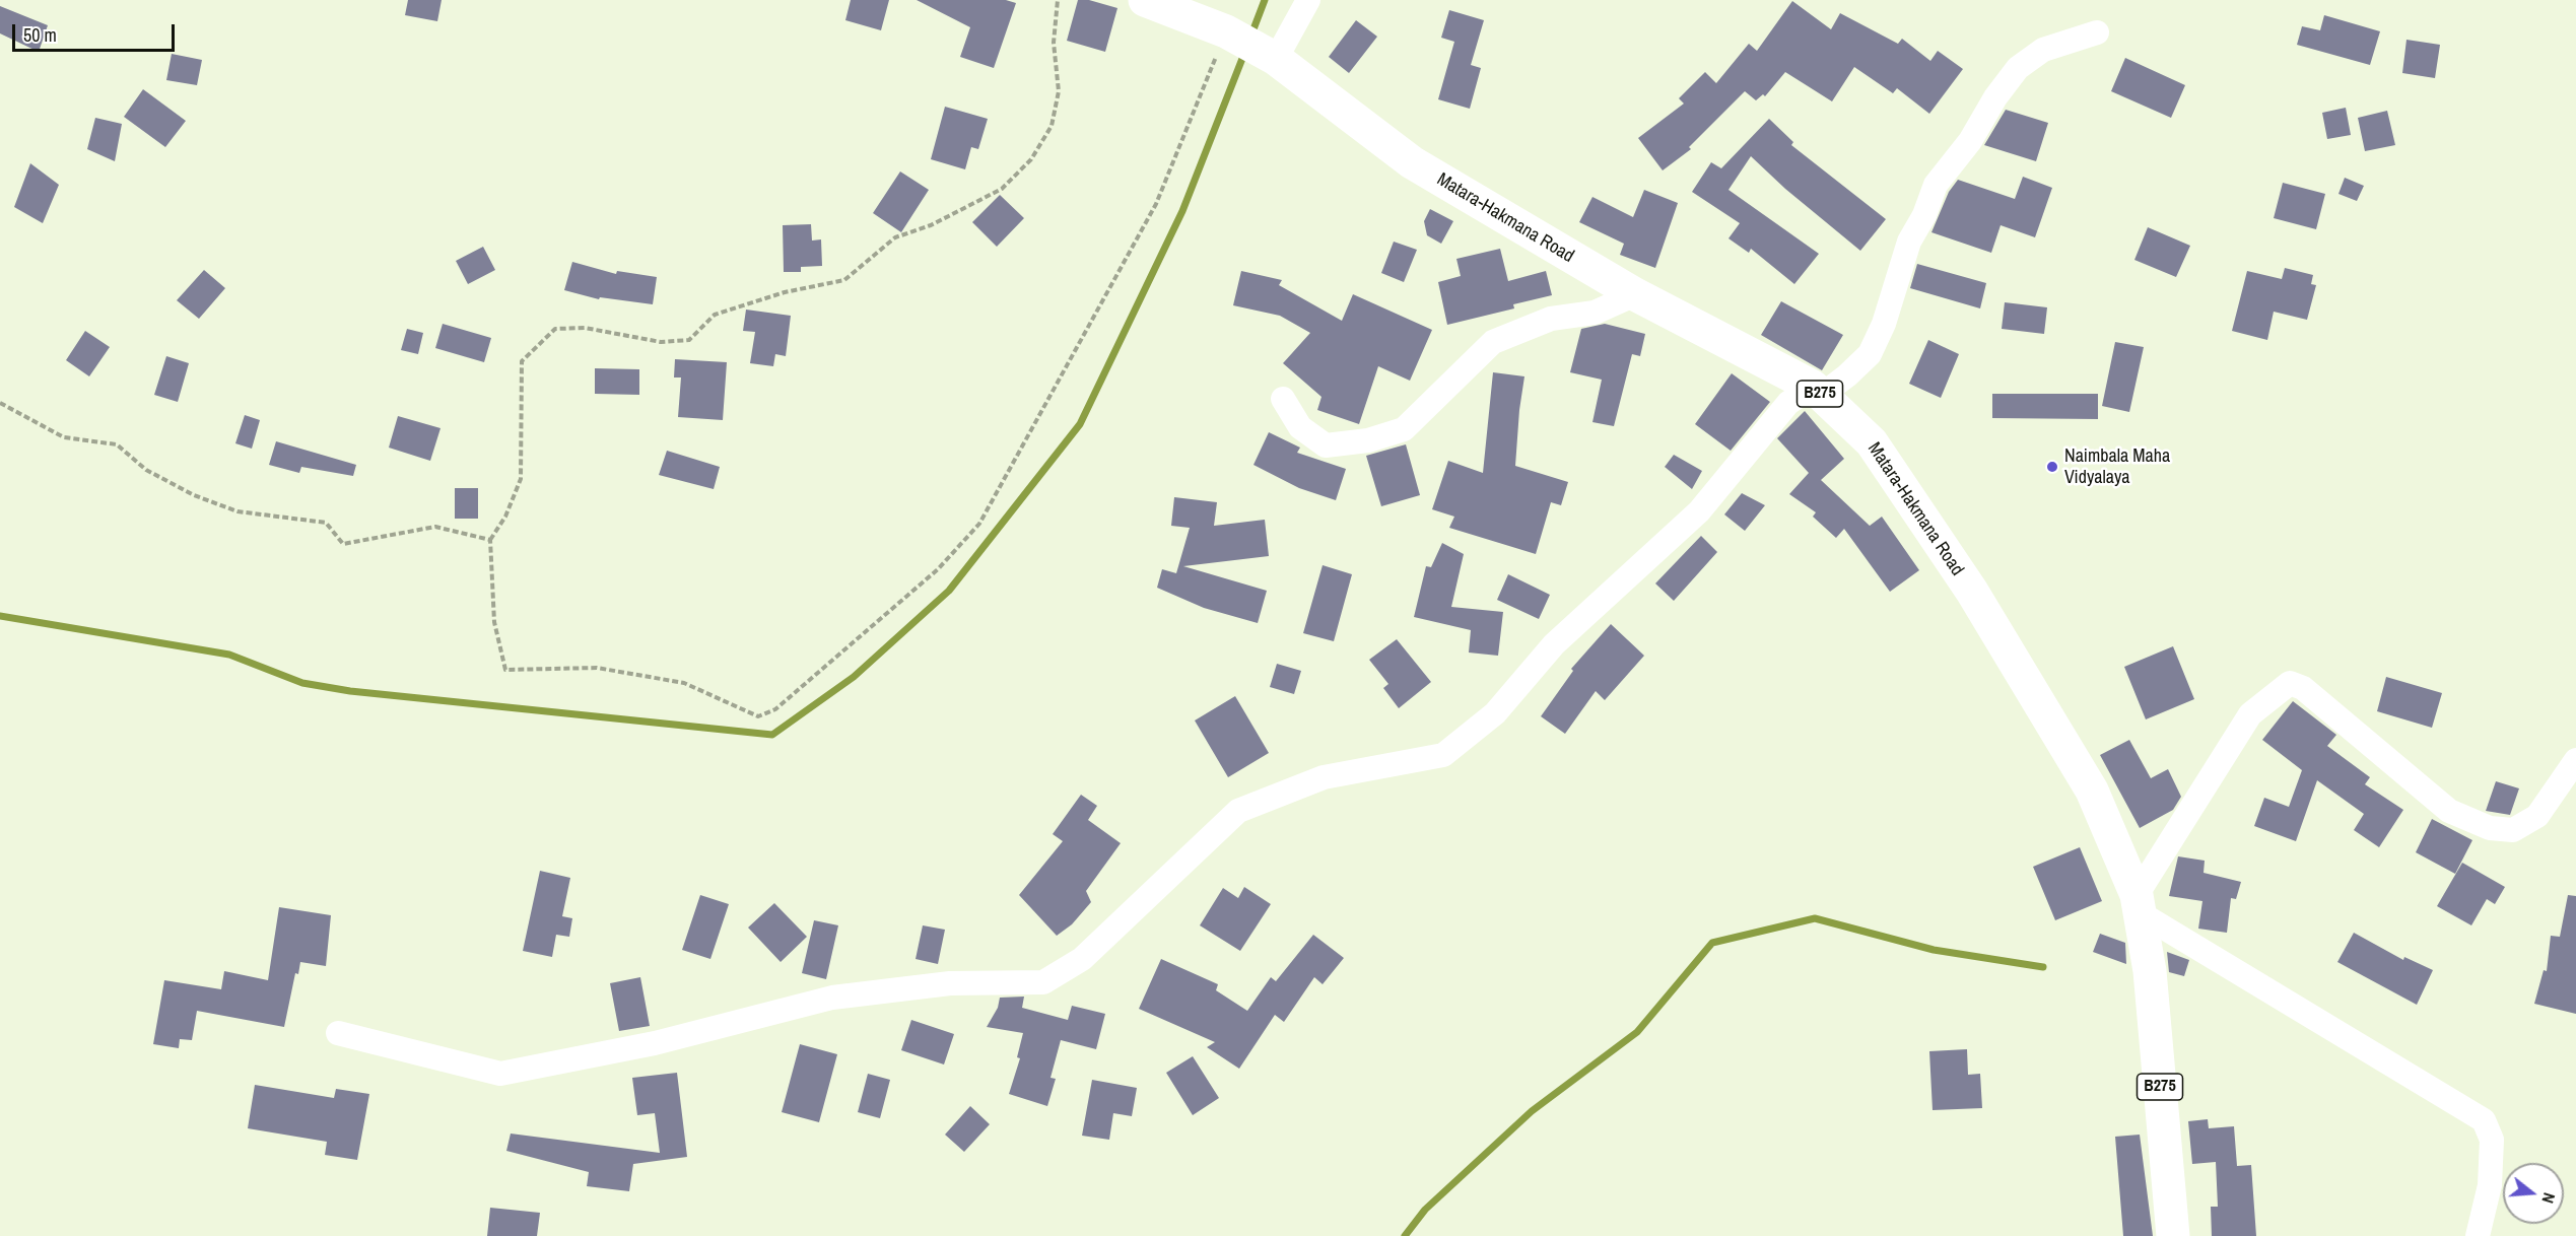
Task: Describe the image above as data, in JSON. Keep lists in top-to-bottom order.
{
  "streets": {
    "main road": ["Matara-Hakmana Road", "B275"]
  },
  "places": ["Naimbala Maha Vidyalaya"],
  "scale_bar": "50 m",
  "north": "right"
}
